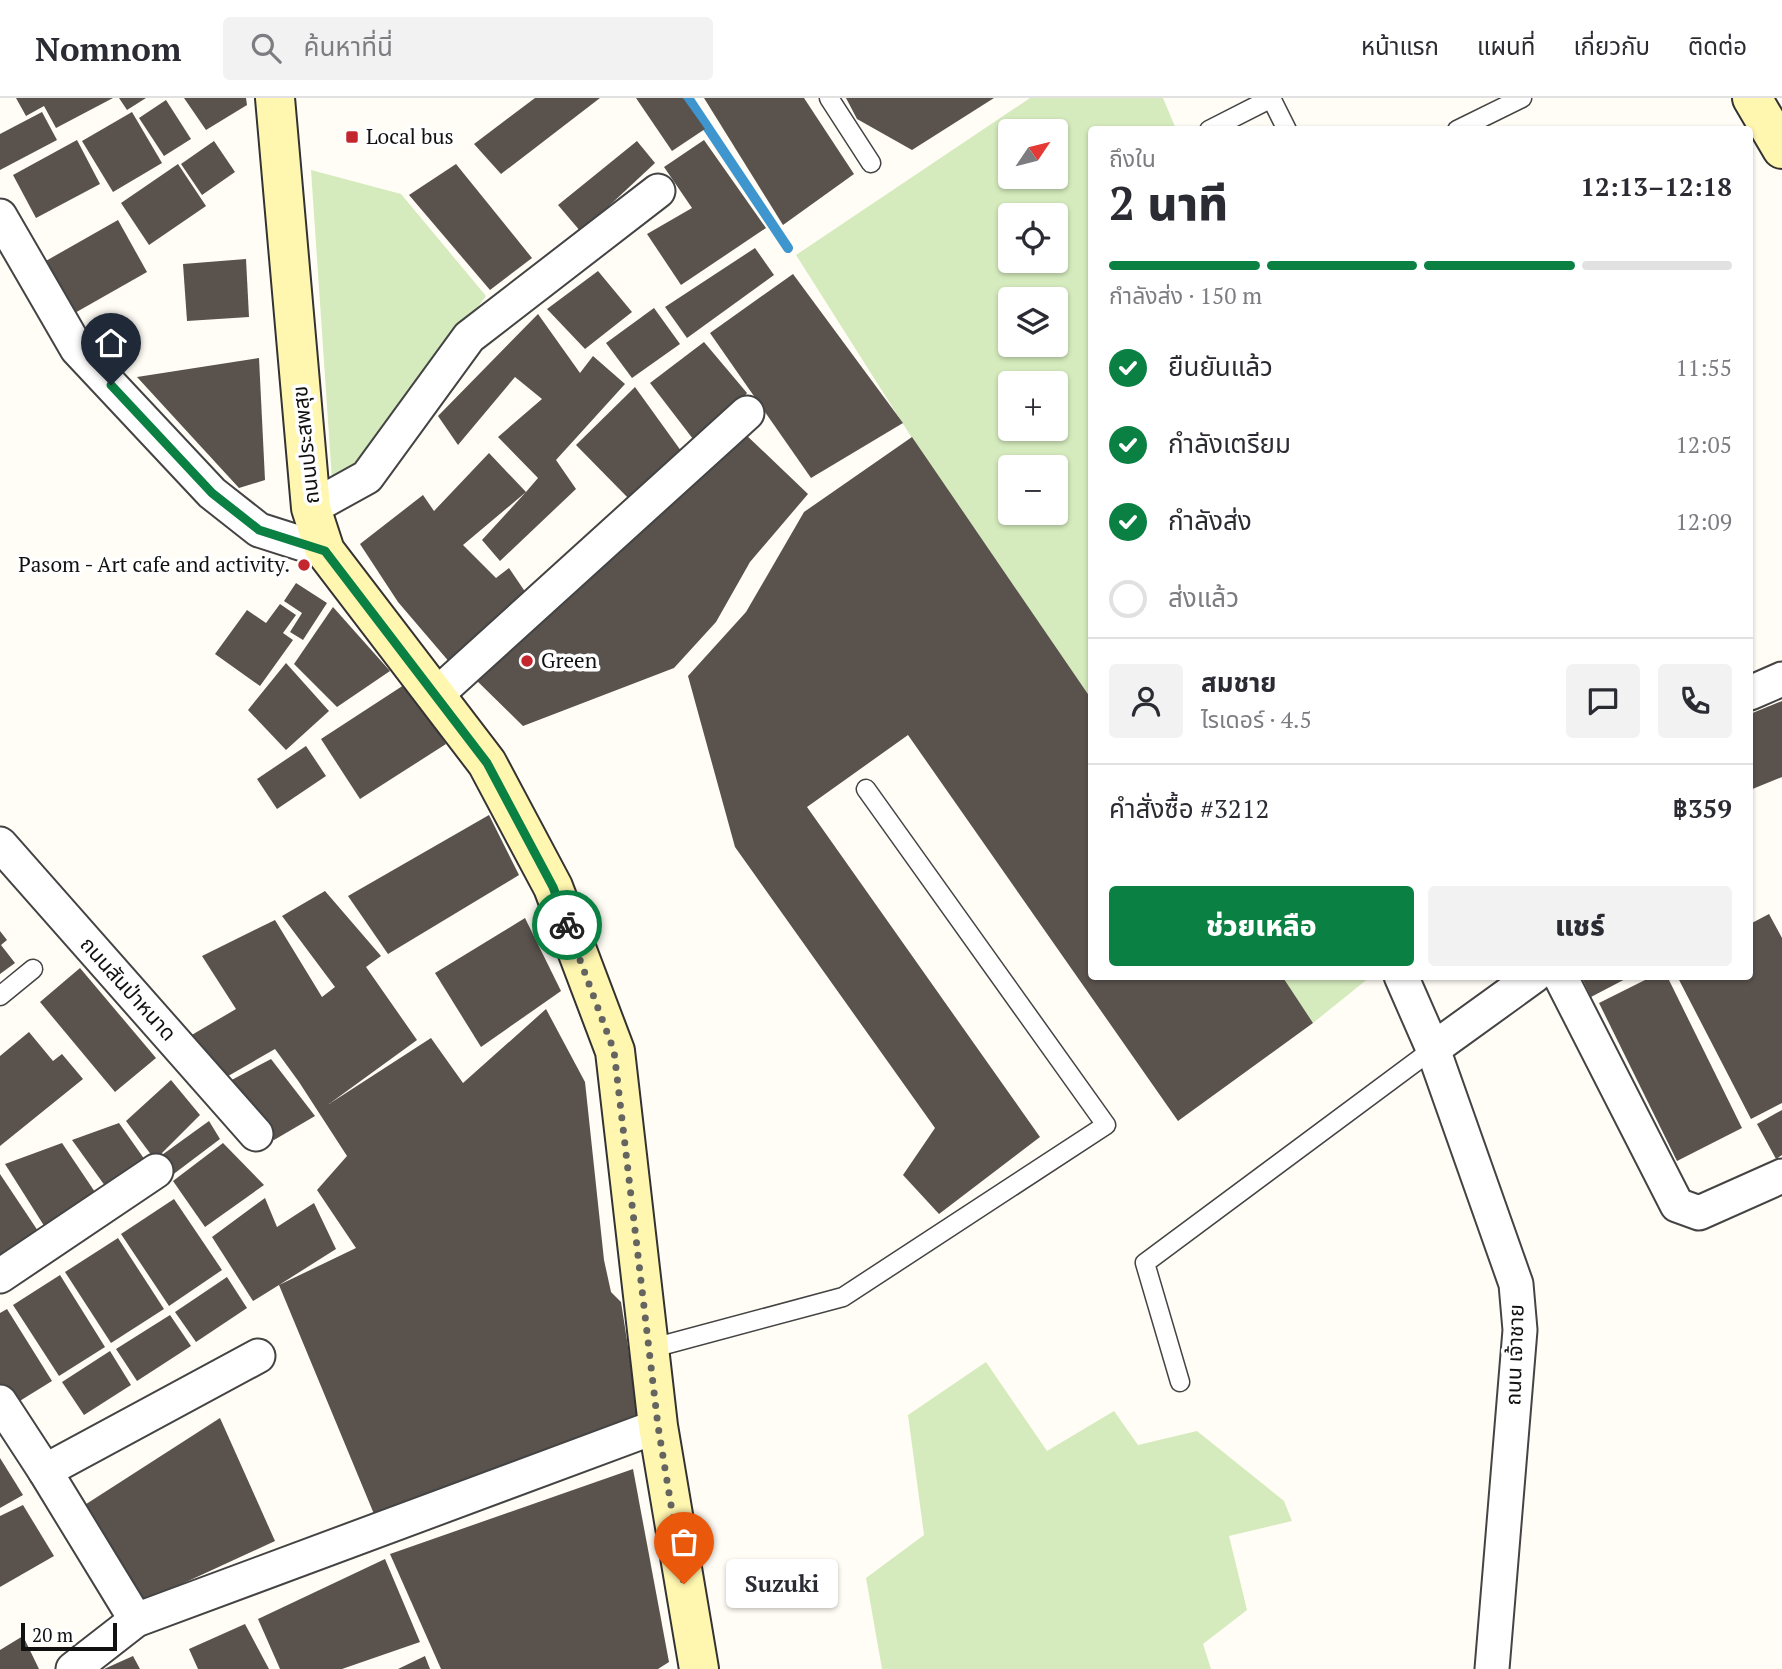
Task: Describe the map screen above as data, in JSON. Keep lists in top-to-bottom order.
{
  "streets": {
    "street": ["ถนนประสพสุข", "ถนนสันป่าหนาด", "ถนน เจ้าชาย"]
  },
  "places": {
    "transit": ["Local bus"],
    "other": ["Pasom - Art cafe and activity.", "Green", "Suzuki"]
  },
  "scale_bar": "20 m",
  "north": "top right",
  "page": {
    "header": "Nomnom",
    "search": "ค้นหาที่นี่",
    "nav": [
      "หน้าแรก",
      "แผนที่",
      "เกี่ยวกับ",
      "ติดต่อ"
    ],
    "map_buttons": ["+", "−"],
    "heading": ["2 นาที", "ถึงใน", "12:13–12:18"],
    "panel": [
      "สมชาย",
      "ไรเดอร์ · 4.5",
      "คำสั่งซื้อ #3212",
      "฿359"
    ],
    "bar": "กำลังส่ง · 150 m",
    "list": [
      ["ยืนยันแล้ว", "11:55"],
      ["กำลังเตรียม", "12:05"],
      ["กำลังส่ง", "12:09"],
      "ส่งแล้ว"
    ],
    "buttons": ["ช่วยเหลือ", "แชร์"],
    "bubble": "Suzuki",
    "scale": "20 m"
  }
}
